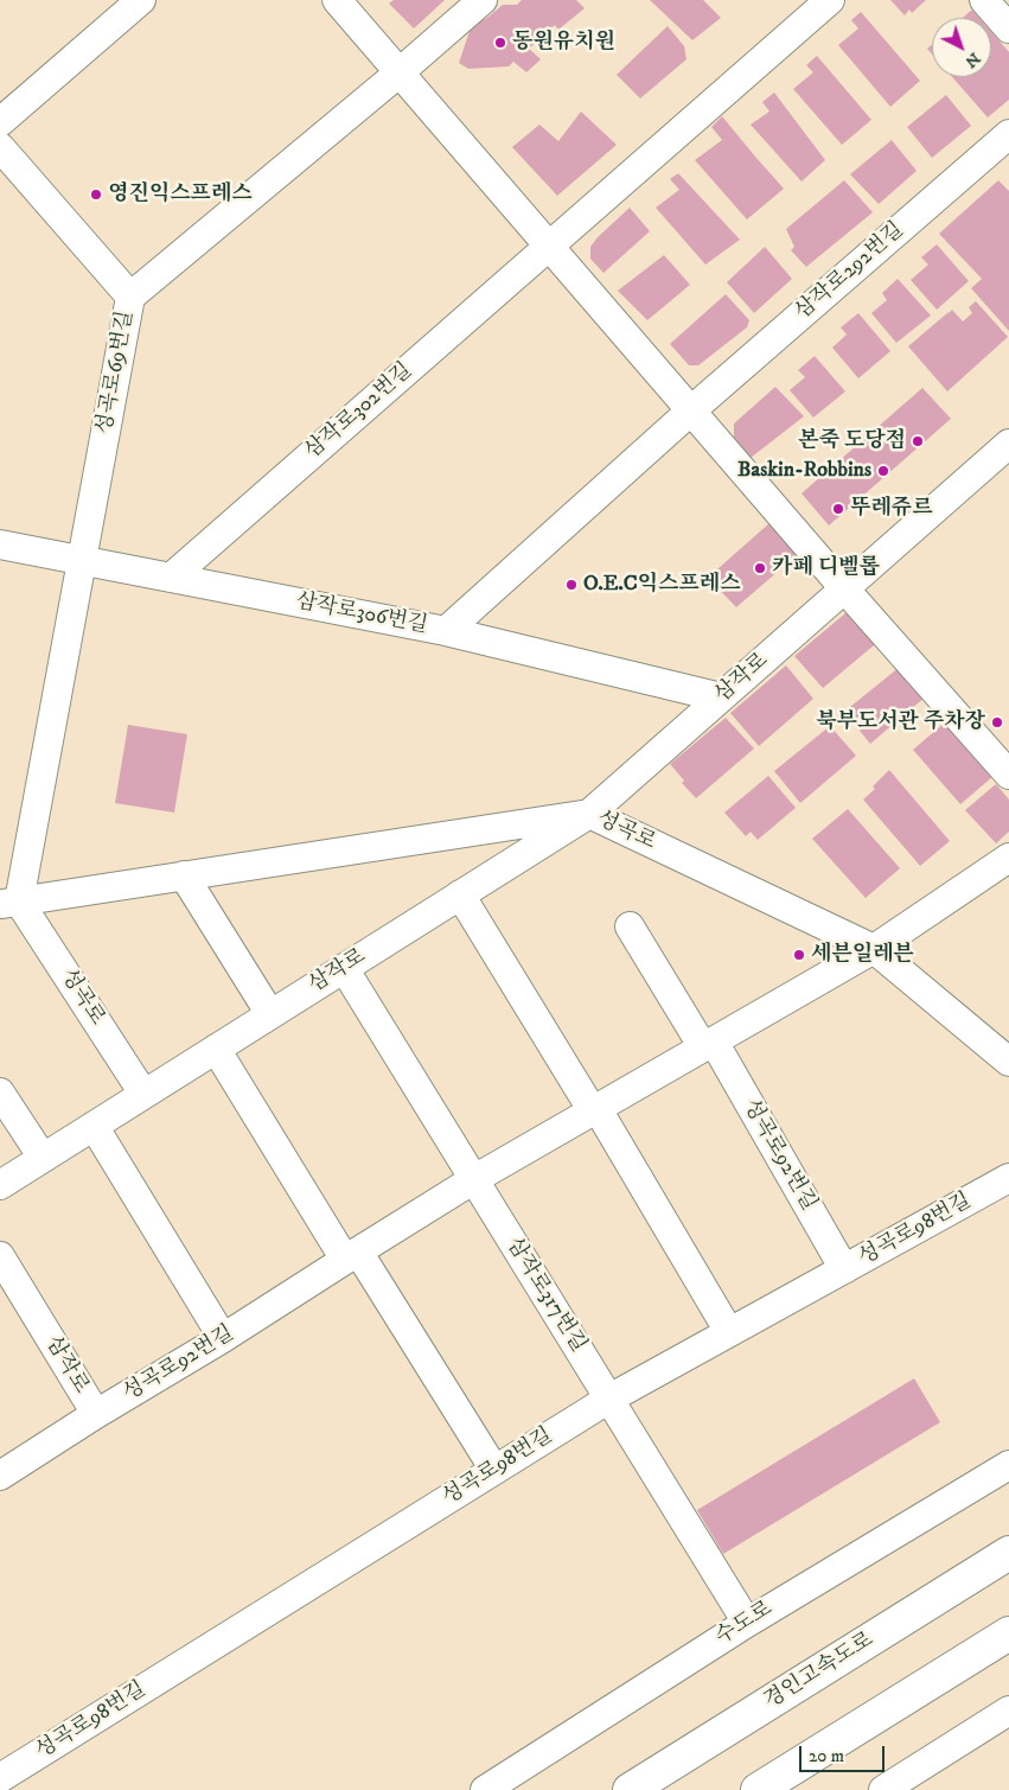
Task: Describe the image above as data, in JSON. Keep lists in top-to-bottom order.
{
  "streets": {
    "highway": ["경인고속도로"],
    "street": [
      "삼작로292번길",
      "성곡로69번길",
      "삼작로302번길",
      "삼작로306번길",
      "삼작로",
      "성곡로",
      "성곡로92번길",
      "성곡로98번길",
      "삼작로317번길",
      "수도로"
    ]
  },
  "crossings": [
    ["성곡로69번길", "삼작로306번길"],
    ["성곡로69번길", "성곡로"],
    ["삼작로302번길", "삼작로306번길"],
    ["삼작로306번길", "삼작로"],
    ["삼작로", "성곡로"],
    ["삼작로", "성곡로92번길"],
    ["삼작로", "삼작로317번길"],
    ["성곡로", "성곡로92번길"],
    ["성곡로92번길", "성곡로98번길"],
    ["성곡로92번길", "삼작로317번길"],
    ["성곡로98번길", "삼작로317번길"],
    ["삼작로317번길", "수도로"]
  ],
  "places": [
    "동원유치원",
    "영진익스프레스",
    "본죽 도당점",
    "Baskin-Robbins",
    "뚜레쥬르",
    "카페 디벨롭",
    "O.E.C익스프레스",
    "북부도서관 주차장",
    "세븐일레븐"
  ],
  "scale_bar": "20 m",
  "north": "bottom right"
}
